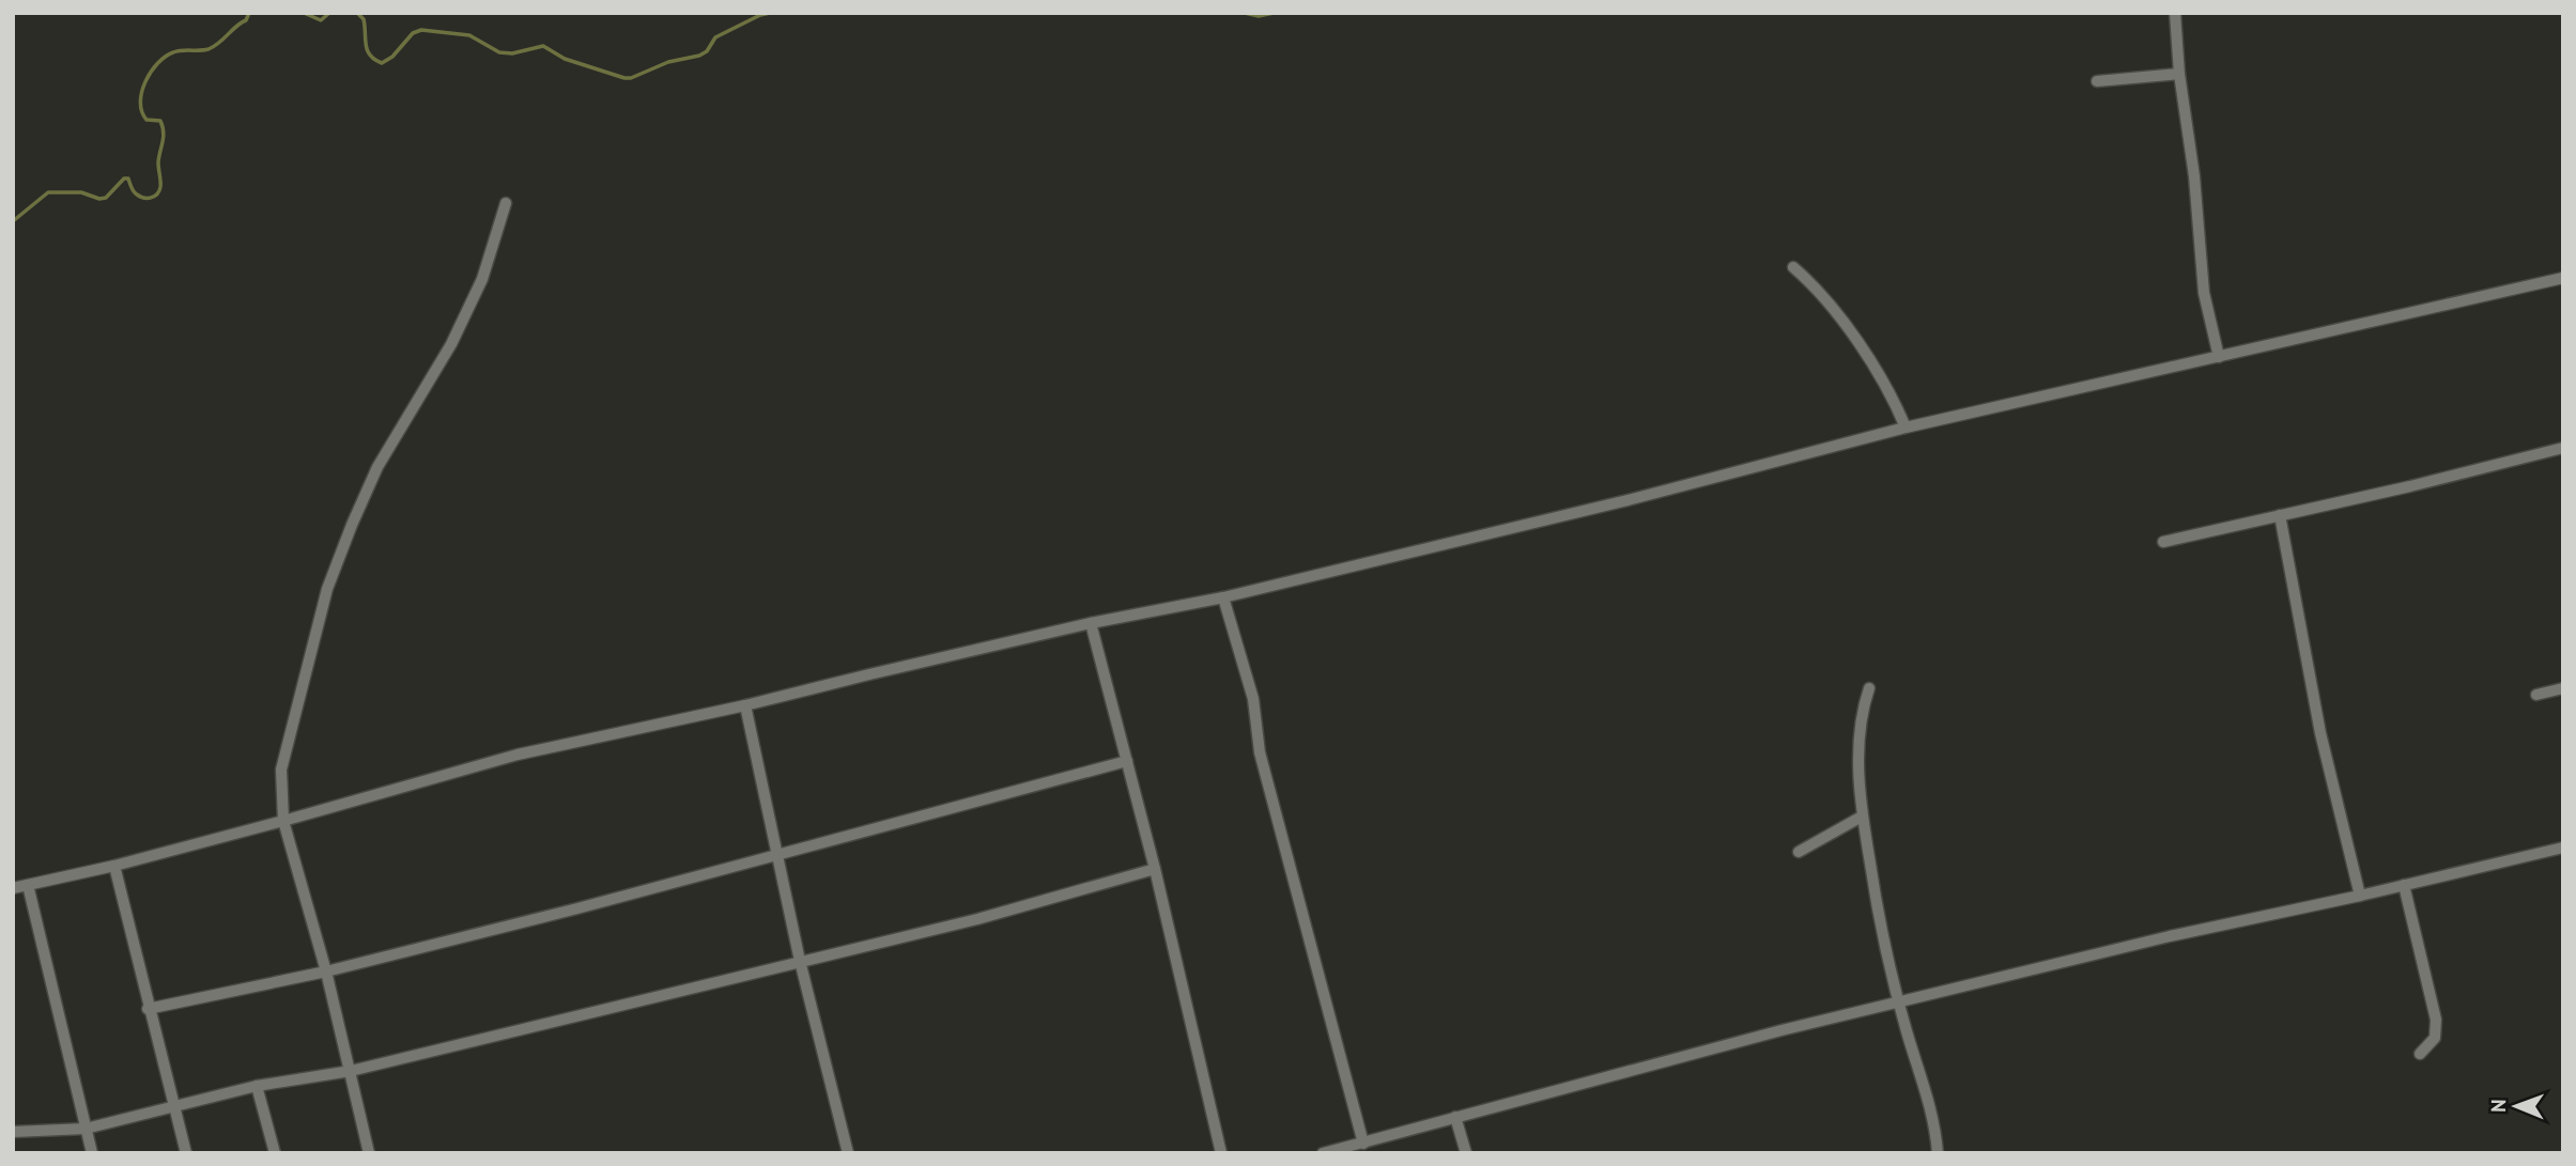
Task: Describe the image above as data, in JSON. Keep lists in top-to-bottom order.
{
  "north": "left"
}
